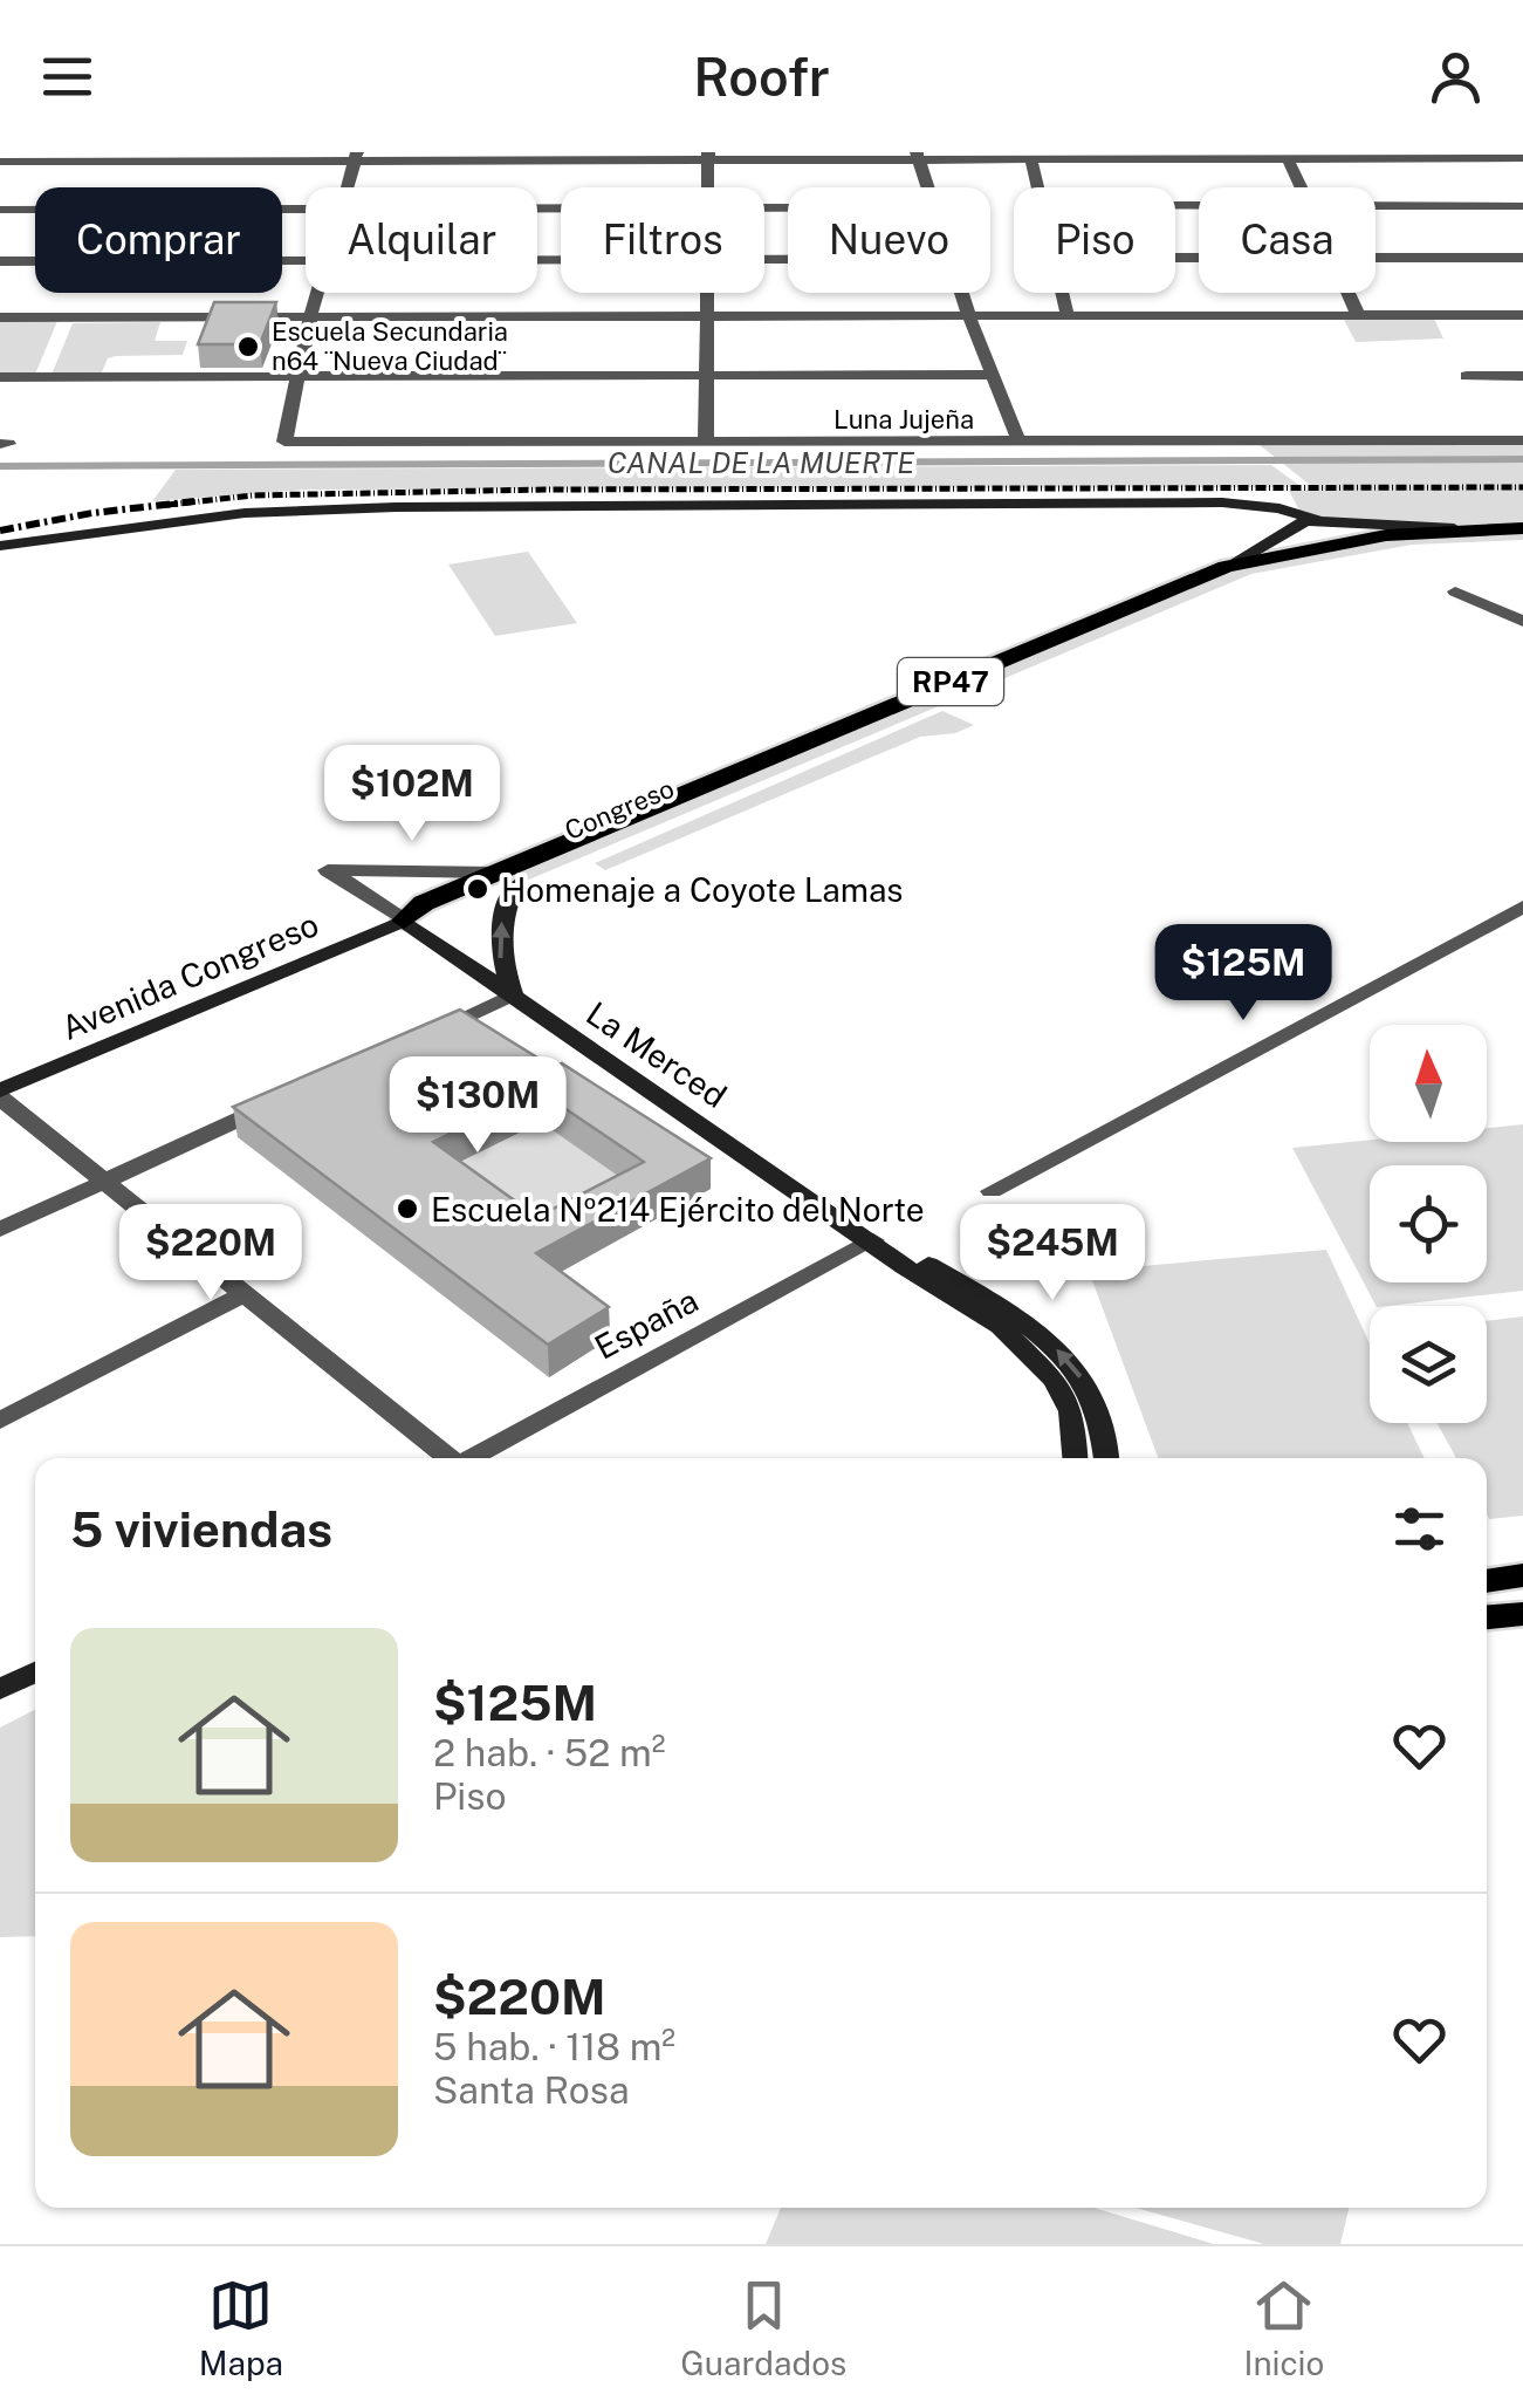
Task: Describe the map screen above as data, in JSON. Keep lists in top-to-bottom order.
{
  "streets": {
    "main road": ["RP47", "Congreso"],
    "street": [
      "Luna Jujeña",
      "Avenida Congreso",
      "La Merced",
      "España"
    ]
  },
  "crossings": [
    ["Congreso", "Avenida Congreso"],
    ["Congreso", "La Merced"],
    ["Avenida Congreso", "La Merced"],
    ["La Merced", "España"]
  ],
  "water": ["CANAL DE LA MUERTE"],
  "places": ["Escuela Secundaria n64 ¨Nueva Ciudad¨", "Homenaje a Coyote Lamas", "Escuela Nº214 Ejército del Norte"],
  "north": "top",
  "page": {
    "header": "Roofr",
    "chip": [
      "Comprar",
      "Alquilar",
      "Filtros",
      "Nuevo",
      "Piso",
      "Casa"
    ],
    "price": [
      "$102M",
      "$125M",
      "$130M",
      "$220M",
      "$245M"
    ],
    "heading": "5 viviendas",
    "list": [
      {
        "name": "$125M",
        "note": "2 hab. · 52 m² · Piso"
      },
      {
        "name": "$220M",
        "note": "5 hab. · 118 m² · Santa Rosa"
      }
    ],
    "tabs": ["Mapa", "Guardados", "Inicio"]
  }
}
